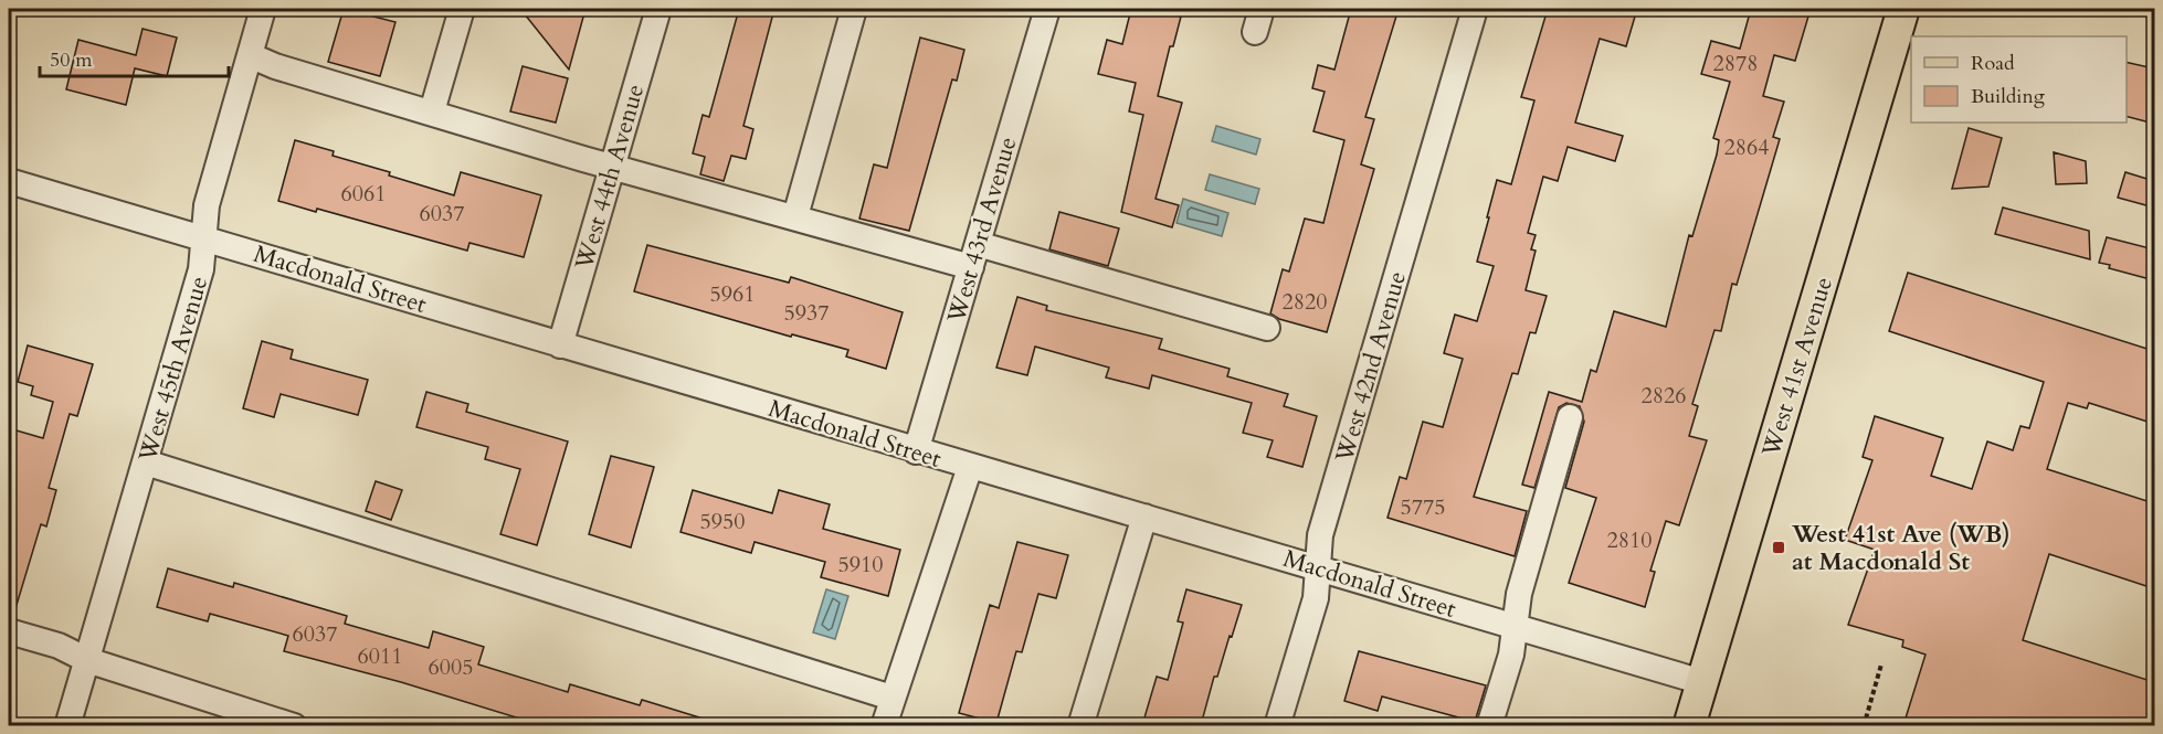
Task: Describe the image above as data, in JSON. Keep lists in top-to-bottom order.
{
  "streets": {
    "main road": ["West 41st Avenue"],
    "street": [
      "West 44th Avenue",
      "West 43rd Avenue",
      "Macdonald Street",
      "West 42nd Avenue",
      "West 45th Avenue"
    ]
  },
  "crossings": [
    ["West 44th Avenue", "Macdonald Street"],
    ["West 43rd Avenue", "Macdonald Street"],
    ["Macdonald Street", "West 42nd Avenue"],
    ["Macdonald Street", "West 41st Avenue"],
    ["Macdonald Street", "West 45th Avenue"]
  ],
  "places": {
    "transit": ["West 41st Ave (WB) at Macdonald St"]
  },
  "house_numbers": [
    "2878",
    "2864",
    "6061",
    "6037",
    "5961",
    "2820",
    "5937",
    "2826",
    "5775",
    "5950",
    "2810",
    "5910",
    "6037",
    "6011",
    "6005"
  ],
  "legend": ["Road", "Building"],
  "scale_bar": "50 m"
}
